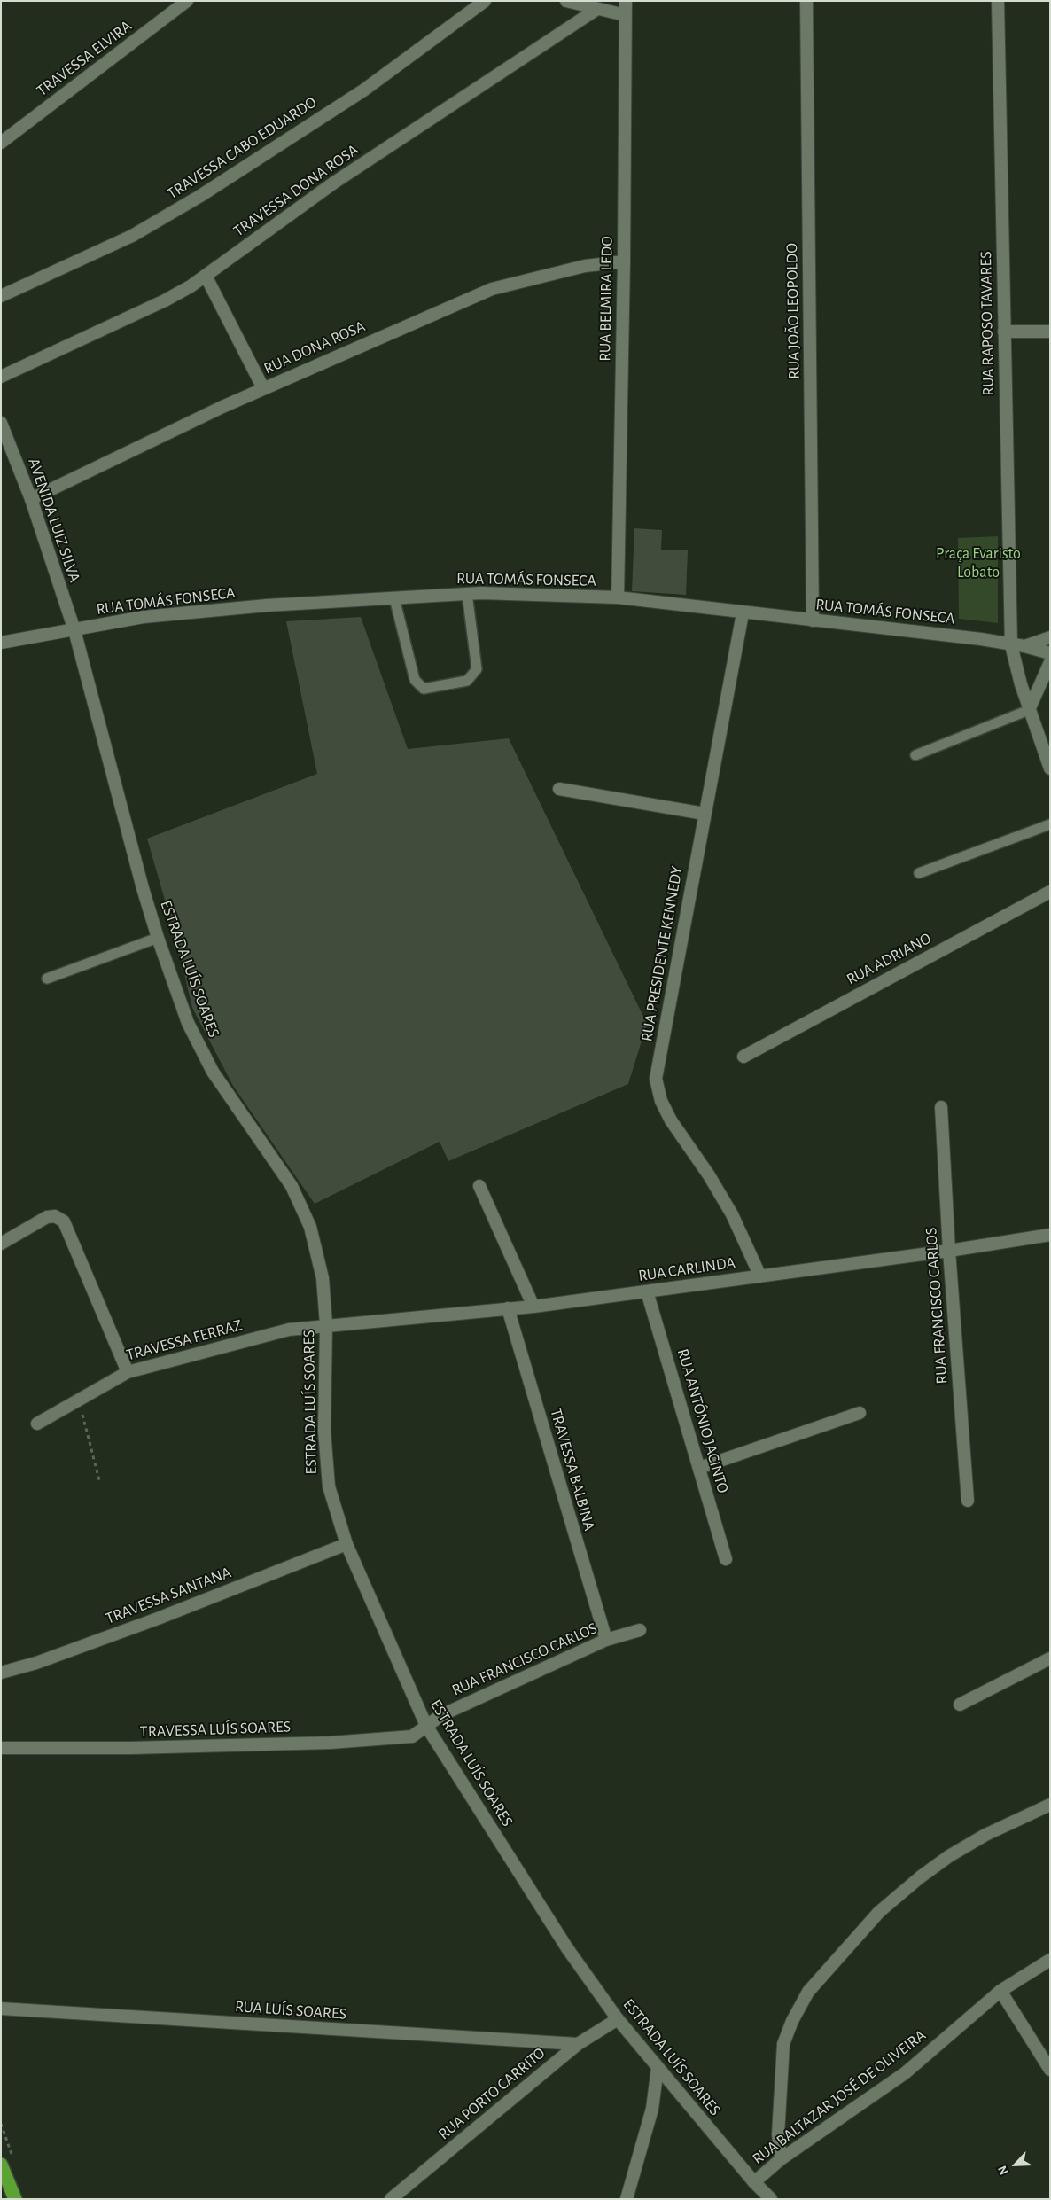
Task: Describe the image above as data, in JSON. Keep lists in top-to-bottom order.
{
  "streets": {
    "street": [
      "TRAVESSA ELVIRA",
      "TRAVESSA CABO EDUARDO",
      "TRAVESSA DONA ROSA",
      "RUA BELMIRA LEDO",
      "RUA JOÃO LEOPOLDO",
      "RUA RAPOSO TAVARES",
      "RUA DONA ROSA",
      "AVENIDA LUIZ SILVA",
      "RUA TOMÁS FONSECA",
      "RUA PRESIDENTE KENNEDY",
      "RUA ADRIANO",
      "ESTRADA LUÍS SOARES",
      "RUA CARLINDA",
      "RUA FRANCISCO CARLOS",
      "TRAVESSA FERRAZ",
      "RUA ANTÔNIO JACINTO",
      "TRAVESSA BALBINA",
      "TRAVESSA SANTANA",
      "TRAVESSA LUÍS SOARES",
      "RUA LUÍS SOARES",
      "RUA PORTO CARRITO",
      "RUA BALTAZAR JOSÉ DE OLIVEIRA"
    ]
  },
  "crossings": [
    ["RUA BELMIRA LEDO", "RUA DONA ROSA"],
    ["RUA BELMIRA LEDO", "RUA TOMÁS FONSECA"],
    ["RUA JOÃO LEOPOLDO", "RUA TOMÁS FONSECA"],
    ["RUA RAPOSO TAVARES", "RUA TOMÁS FONSECA"],
    ["RUA DONA ROSA", "AVENIDA LUIZ SILVA"],
    ["AVENIDA LUIZ SILVA", "RUA TOMÁS FONSECA"],
    ["AVENIDA LUIZ SILVA", "ESTRADA LUÍS SOARES"],
    ["RUA TOMÁS FONSECA", "RUA PRESIDENTE KENNEDY"],
    ["RUA TOMÁS FONSECA", "ESTRADA LUÍS SOARES"],
    ["RUA PRESIDENTE KENNEDY", "RUA CARLINDA"],
    ["ESTRADA LUÍS SOARES", "RUA CARLINDA"],
    ["ESTRADA LUÍS SOARES", "RUA FRANCISCO CARLOS"],
    ["ESTRADA LUÍS SOARES", "TRAVESSA FERRAZ"],
    ["ESTRADA LUÍS SOARES", "TRAVESSA SANTANA"],
    ["ESTRADA LUÍS SOARES", "TRAVESSA LUÍS SOARES"],
    ["ESTRADA LUÍS SOARES", "RUA PORTO CARRITO"],
    ["ESTRADA LUÍS SOARES", "RUA BALTAZAR JOSÉ DE OLIVEIRA"],
    ["RUA CARLINDA", "RUA FRANCISCO CARLOS"],
    ["RUA CARLINDA", "TRAVESSA FERRAZ"],
    ["RUA CARLINDA", "RUA ANTÔNIO JACINTO"],
    ["RUA CARLINDA", "TRAVESSA BALBINA"],
    ["RUA FRANCISCO CARLOS", "TRAVESSA BALBINA"],
    ["RUA FRANCISCO CARLOS", "TRAVESSA LUÍS SOARES"],
    ["RUA LUÍS SOARES", "RUA PORTO CARRITO"]
  ],
  "parks": ["Praça Evaristo Lobato"],
  "north": "bottom left"
}
